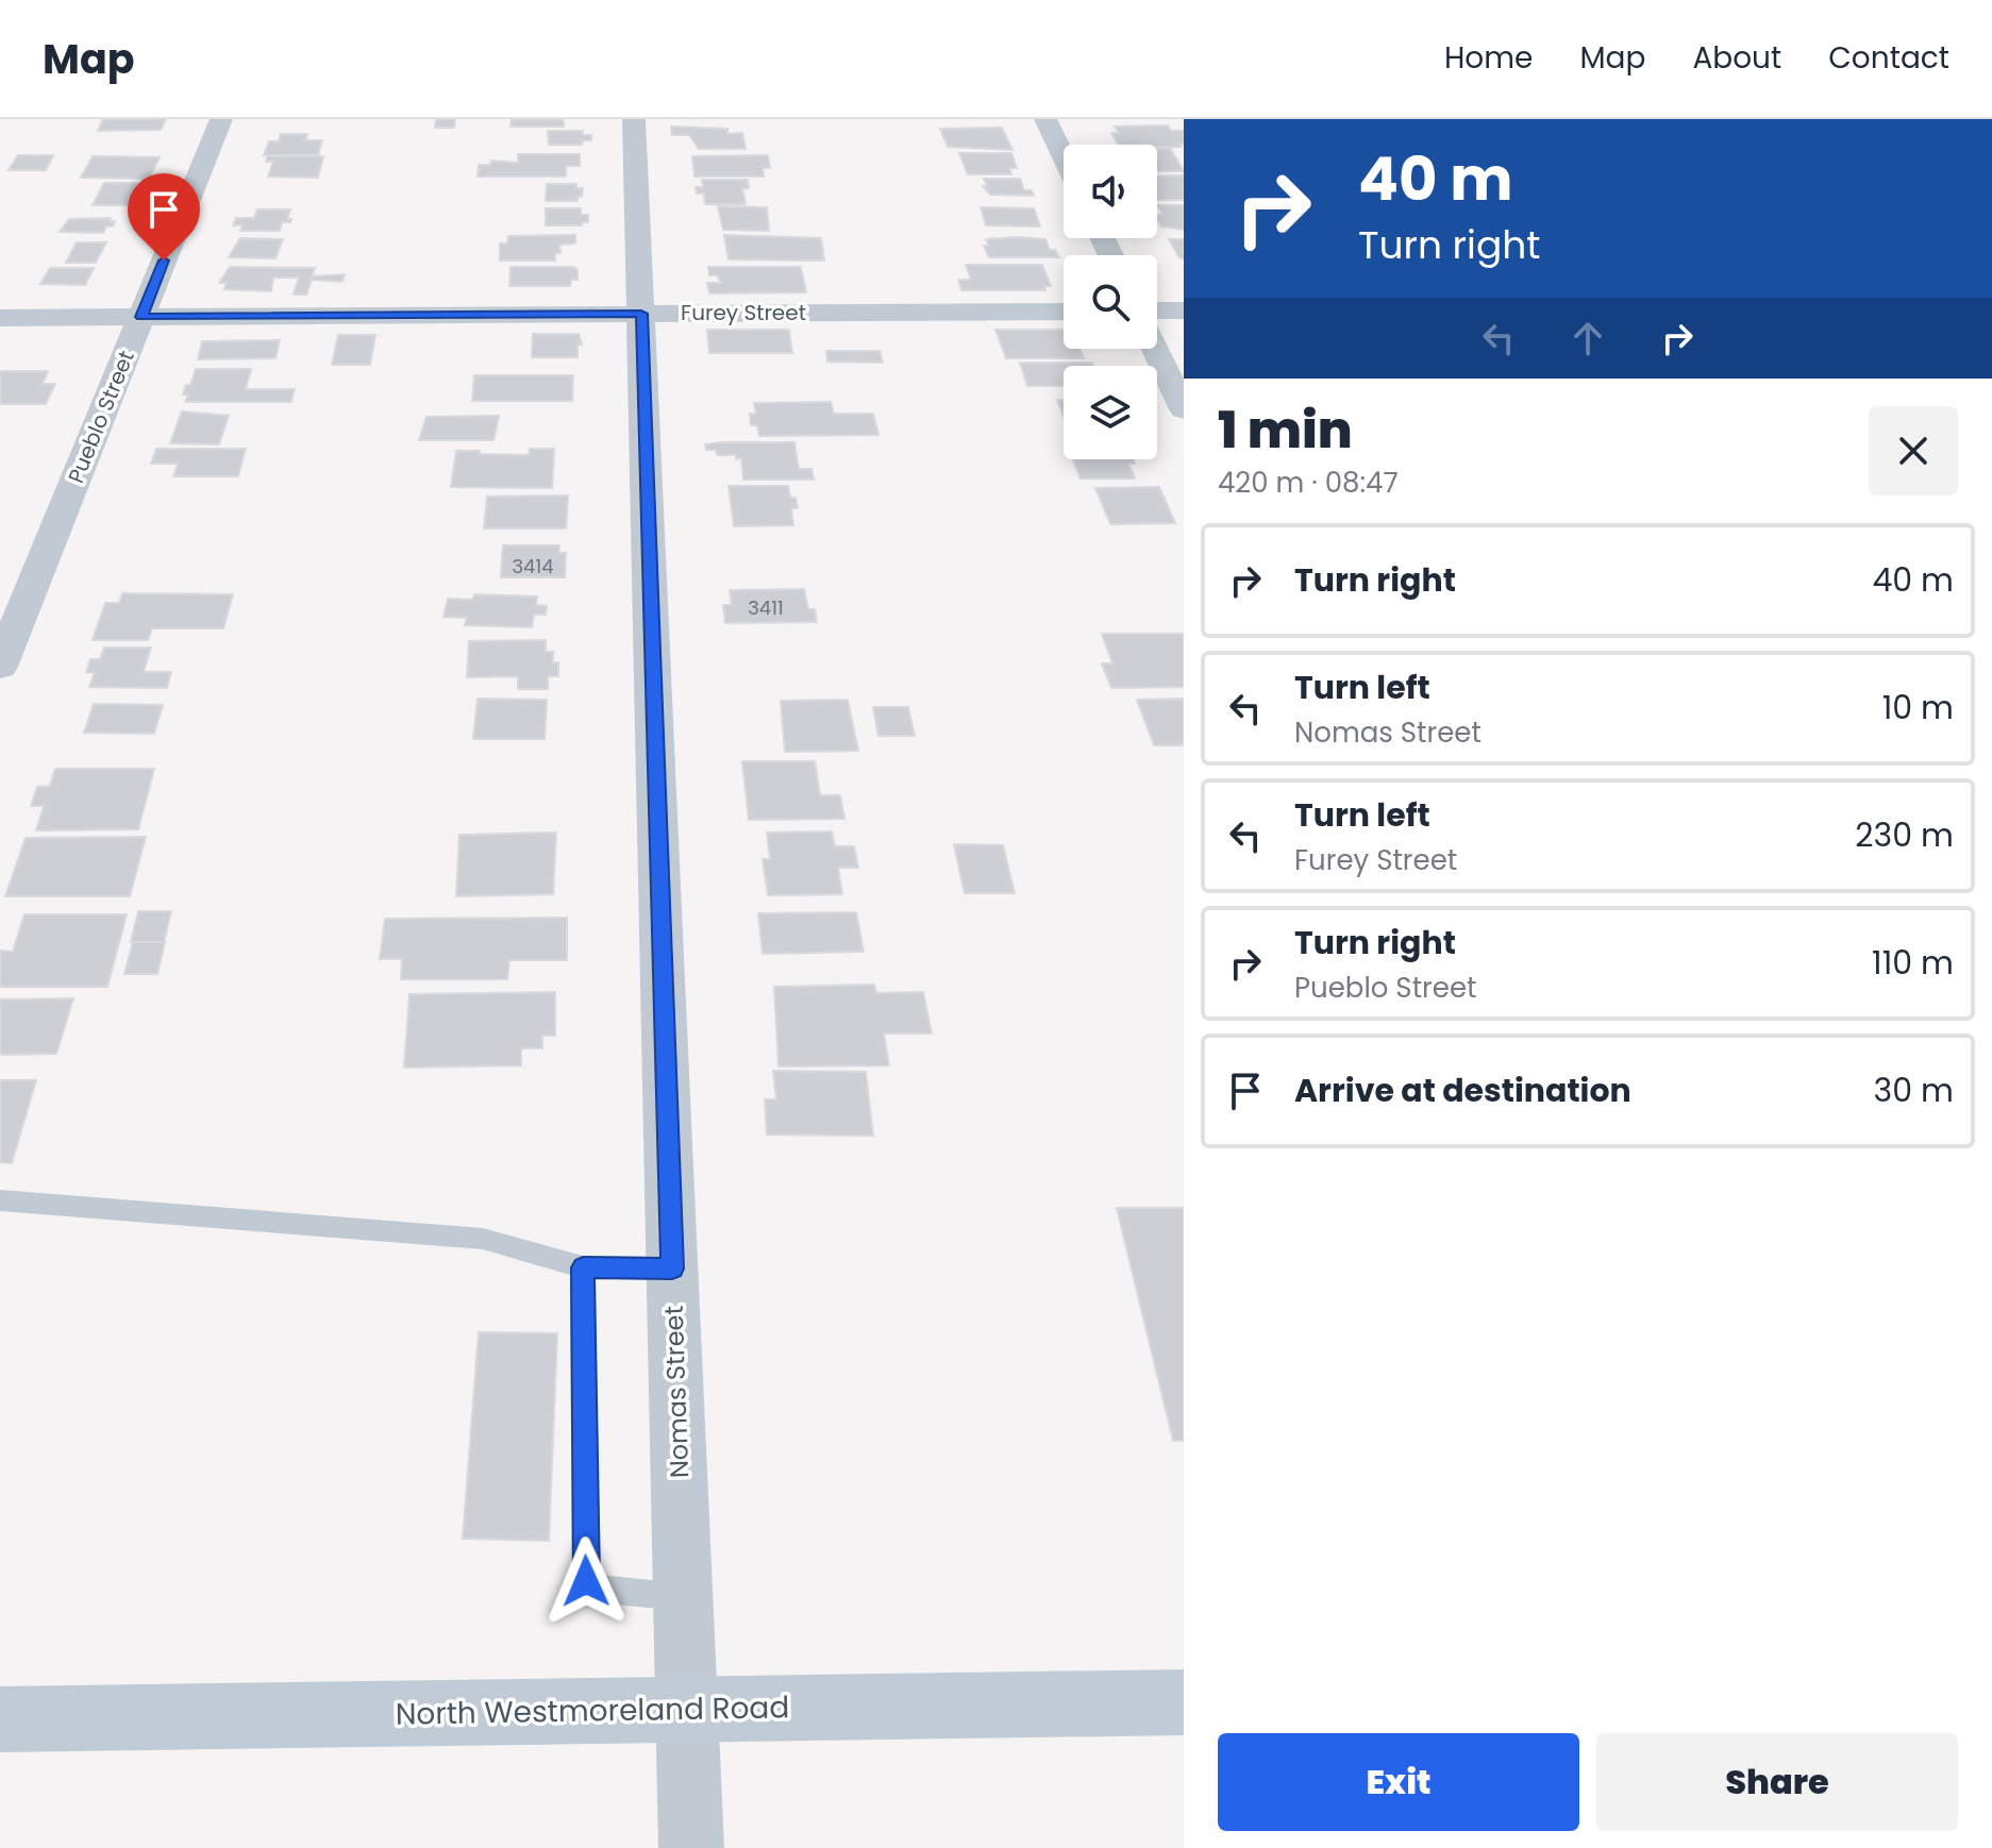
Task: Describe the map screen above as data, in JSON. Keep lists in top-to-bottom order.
{
  "streets": {
    "main road": ["North Westmoreland Road"],
    "street": ["Furey Street", "Pueblo Street", "Nomas Street"]
  },
  "crossings": [
    ["Furey Street", "Pueblo Street"],
    ["Furey Street", "Nomas Street"],
    ["Nomas Street", "North Westmoreland Road"]
  ],
  "house_numbers": ["3414", "3411"],
  "page": {
    "header": "Map",
    "nav": [
      "Home",
      "Map",
      "About",
      "Contact"
    ],
    "turn": ["40 m", "Turn right"],
    "heading": ["1 min", "420 m · 08:47"],
    "list": [
      {
        "name": "Turn right",
        "value": "40 m"
      },
      {
        "name": "Turn left",
        "note": "Nomas Street",
        "value": "10 m"
      },
      {
        "name": "Turn left",
        "note": "Furey Street",
        "value": "230 m"
      },
      {
        "name": "Turn right",
        "note": "Pueblo Street",
        "value": "110 m"
      },
      {
        "name": "Arrive at destination",
        "value": "30 m"
      }
    ],
    "buttons": ["Exit", "Share"]
  }
}
